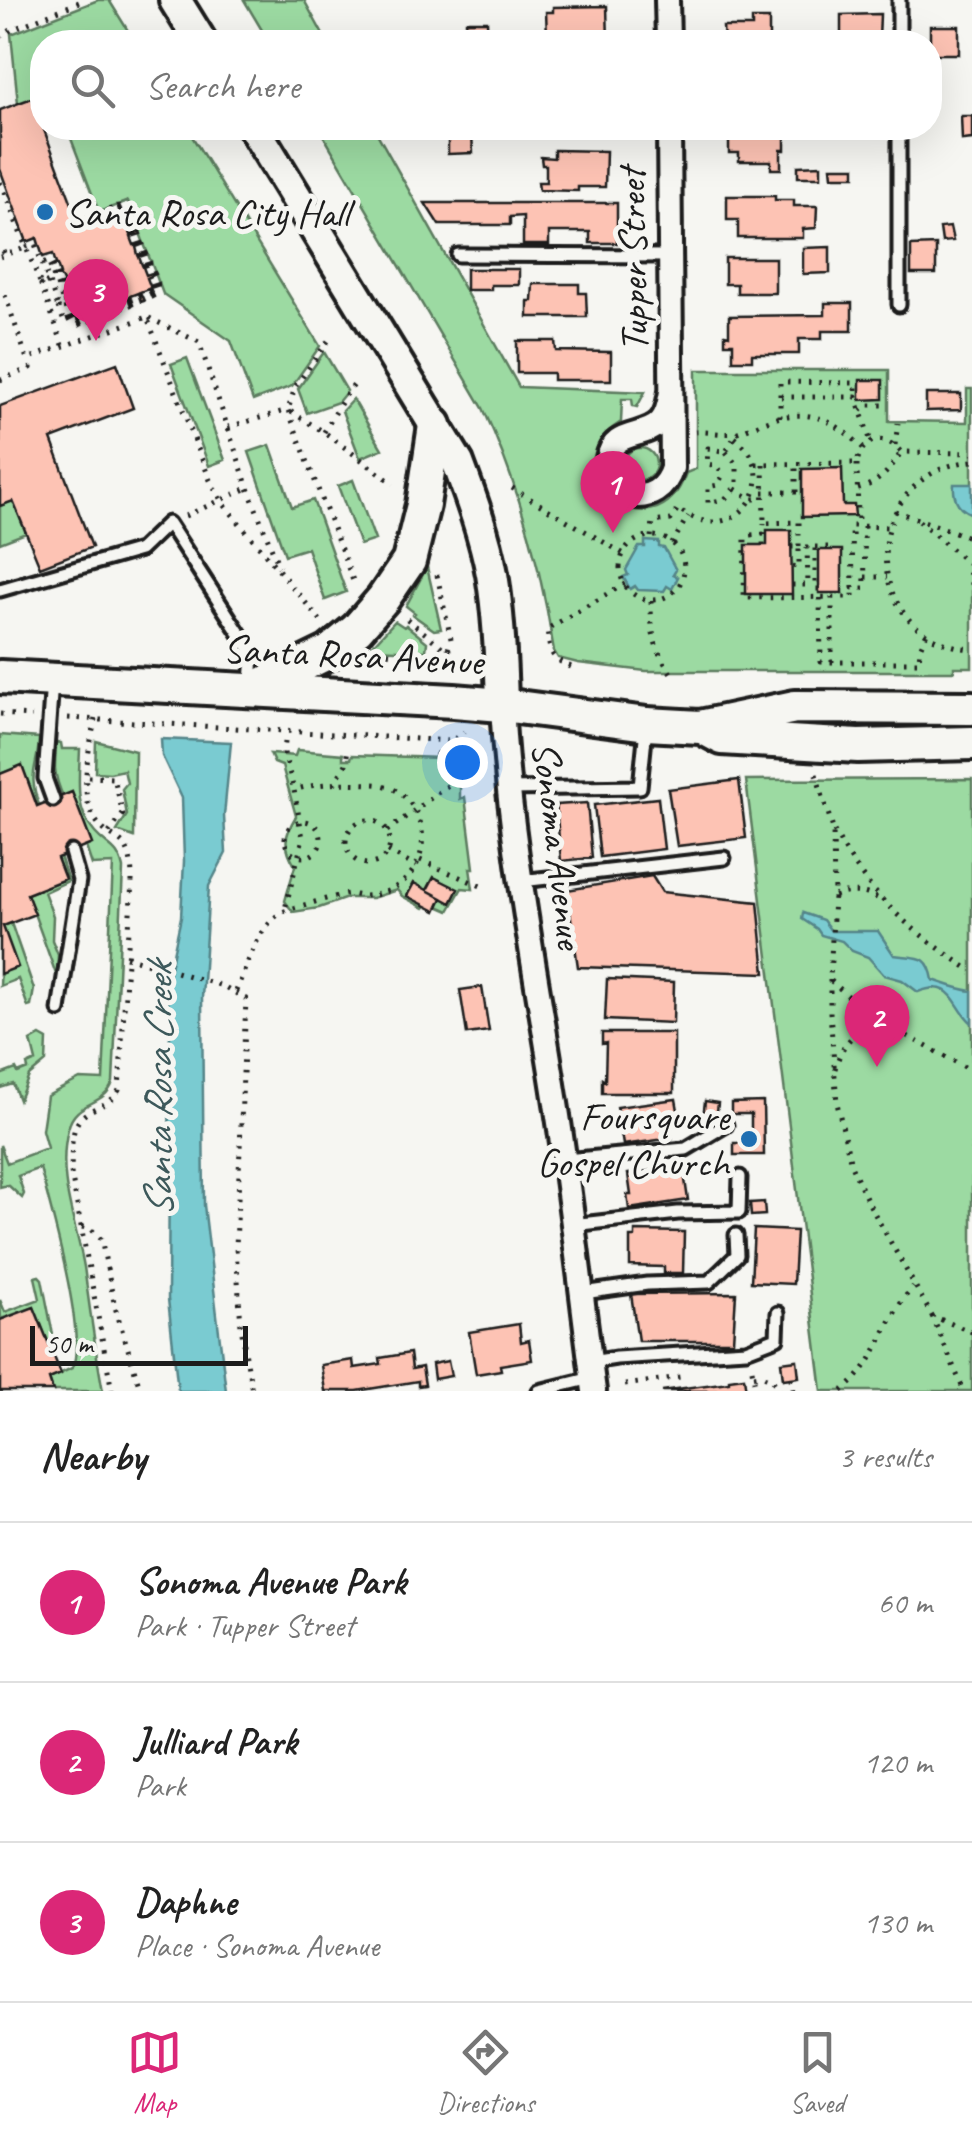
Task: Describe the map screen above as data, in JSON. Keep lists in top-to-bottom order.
{
  "streets": {
    "main road": ["Santa Rosa Avenue"],
    "street": ["Tupper Street", "Sonoma Avenue"]
  },
  "crossings": [
    ["Santa Rosa Avenue", "Sonoma Avenue"]
  ],
  "water": ["Santa Rosa Creek"],
  "places": ["Santa Rosa City Hall", "Foursquare Gospel Church"],
  "scale_bar": "50 m",
  "page": {
    "search": "Search here",
    "pins": ["3", "1", "2"],
    "scale": "50 m",
    "heading": ["Nearby", "3 results"],
    "list": [
      {
        "mark": "1",
        "name": "Sonoma Avenue Park",
        "note": "Park · Tupper Street",
        "value": "60 m"
      },
      {
        "mark": "2",
        "name": "Julliard Park",
        "note": "Park",
        "value": "120 m"
      },
      {
        "mark": "3",
        "name": "Daphne",
        "note": "Place · Sonoma Avenue",
        "value": "130 m"
      }
    ],
    "nav": ["Map", "Directions", "Saved"]
  }
}
